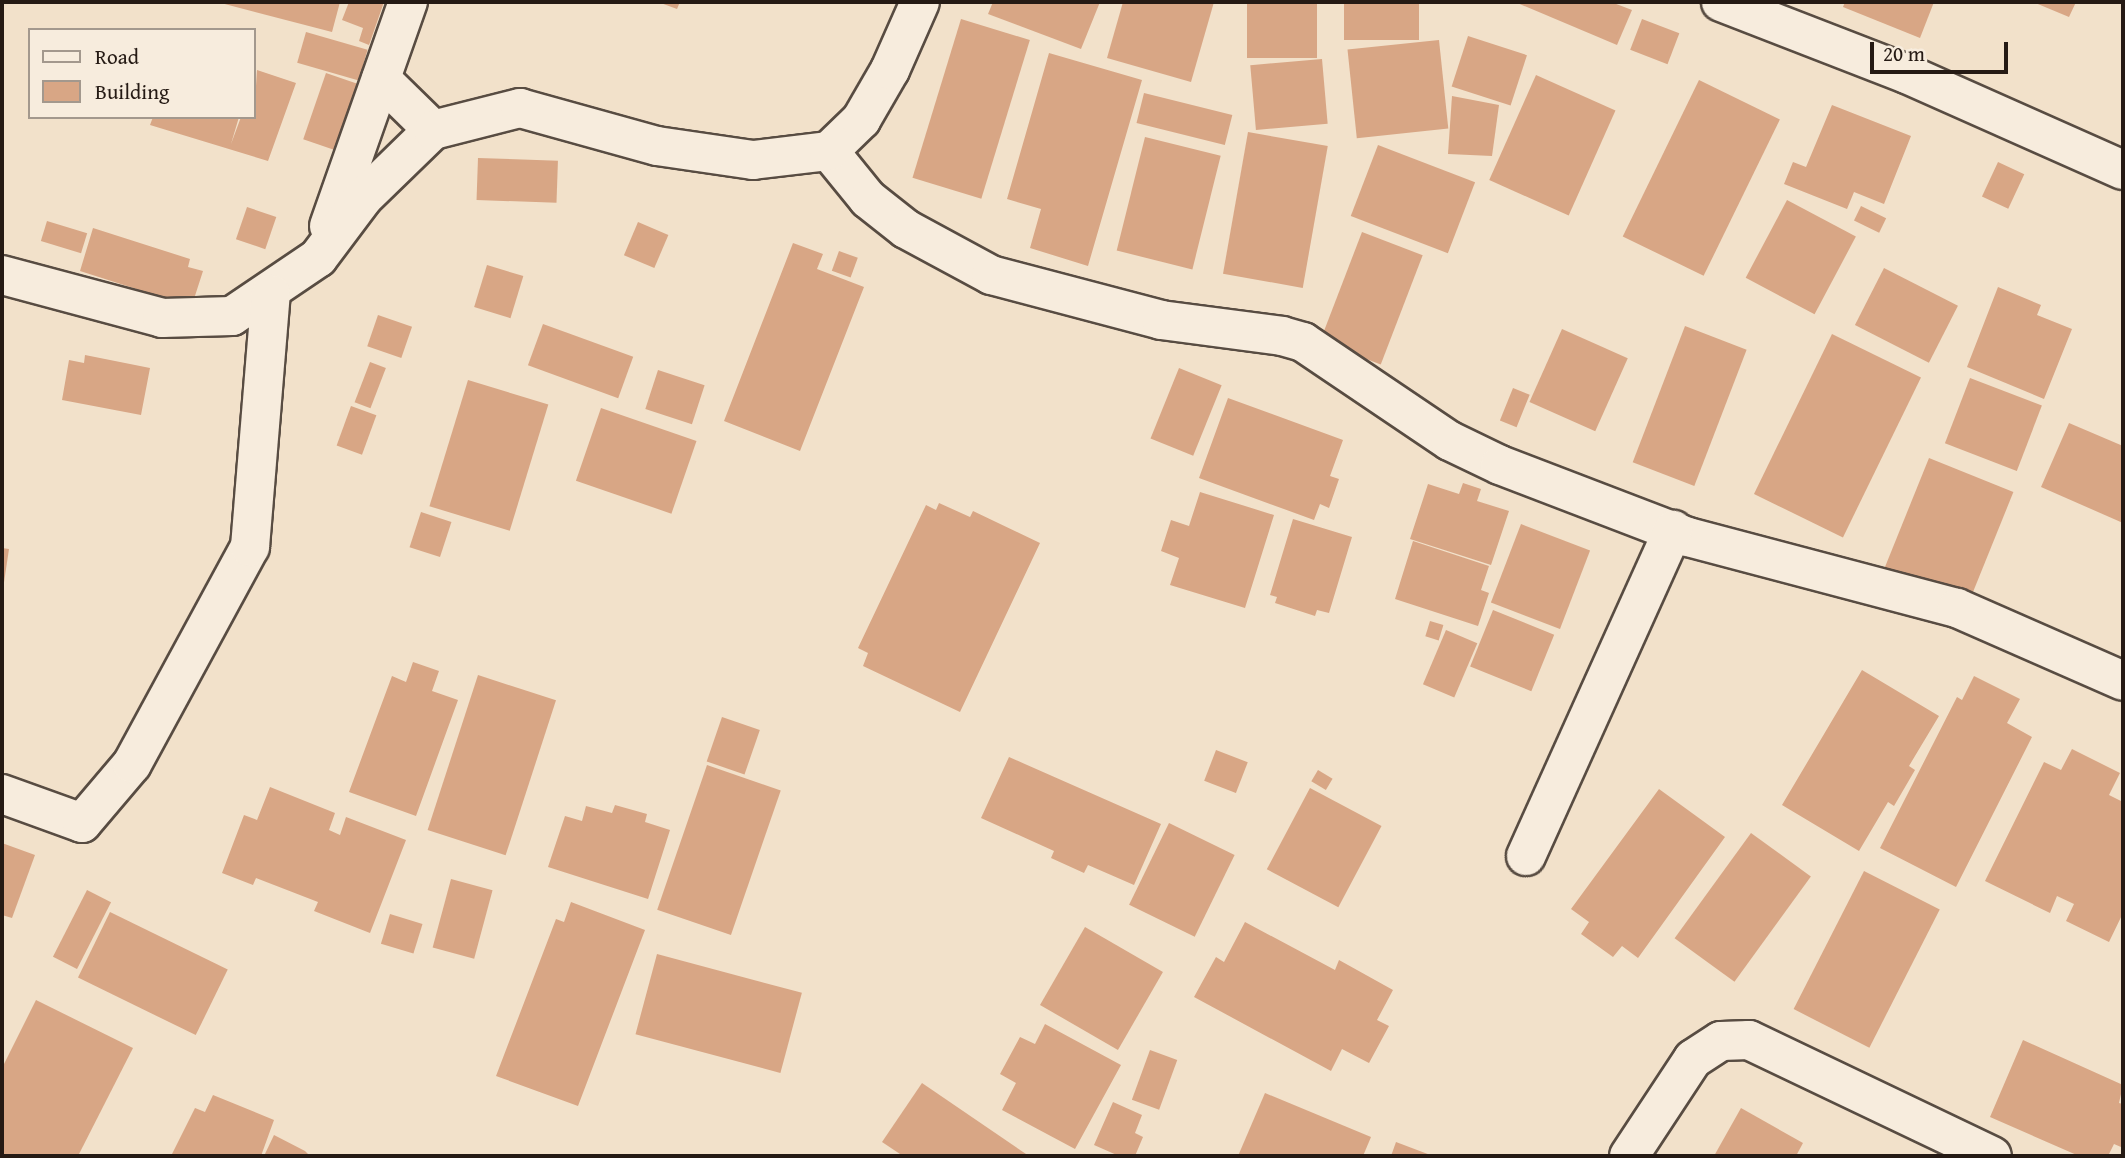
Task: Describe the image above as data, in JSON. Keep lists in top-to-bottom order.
{
  "legend": ["Road", "Building"],
  "scale_bar": "20 m"
}
